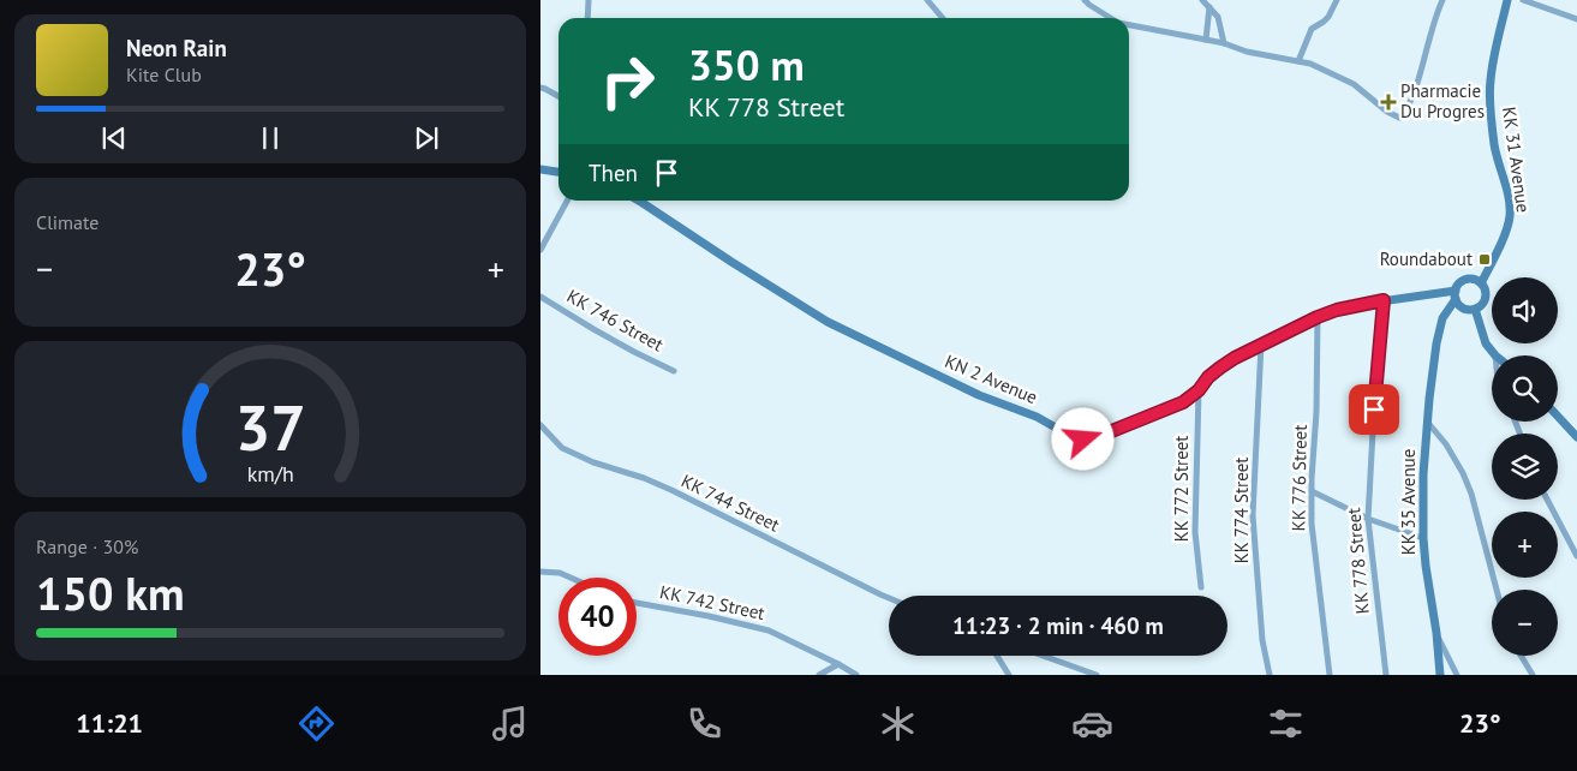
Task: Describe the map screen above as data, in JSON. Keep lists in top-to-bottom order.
{
  "streets": {
    "street": [
      "KK 31 Avenue",
      "KK 746 Street",
      "KN 2 Avenue",
      "KK 776 Street",
      "KK 772 Street",
      "KK 35 Avenue",
      "KK 744 Street",
      "KK 774 Street",
      "KK 778 Street",
      "KK 742 Street"
    ]
  },
  "crossings": [
    ["KK 31 Avenue", "KN 2 Avenue"],
    ["KK 31 Avenue", "KK 35 Avenue"],
    ["KN 2 Avenue", "KK 776 Street"],
    ["KN 2 Avenue", "KK 772 Street"],
    ["KN 2 Avenue", "KK 35 Avenue"],
    ["KN 2 Avenue", "KK 774 Street"],
    ["KN 2 Avenue", "KK 778 Street"]
  ],
  "places": {
    "health": ["Pharmacie Du Progres"],
    "transit": ["Roundabout"]
  },
  "page": {
    "turn": ["350 m", "KK 778 Street"],
    "song": ["Neon Rain", "Kite Club"],
    "then": "Then",
    "tile": [
      "Climate",
      ["Range · 30%", "150 km"]
    ],
    "heat": ["−", "23°", "+"],
    "map_buttons": ["+", "−"],
    "limit": "40",
    "trip": "11:23 · 2 min · 460 m",
    "tabs": ["11:21", "23°"],
    "gauge": ["37", "km/h"]
  }
}
